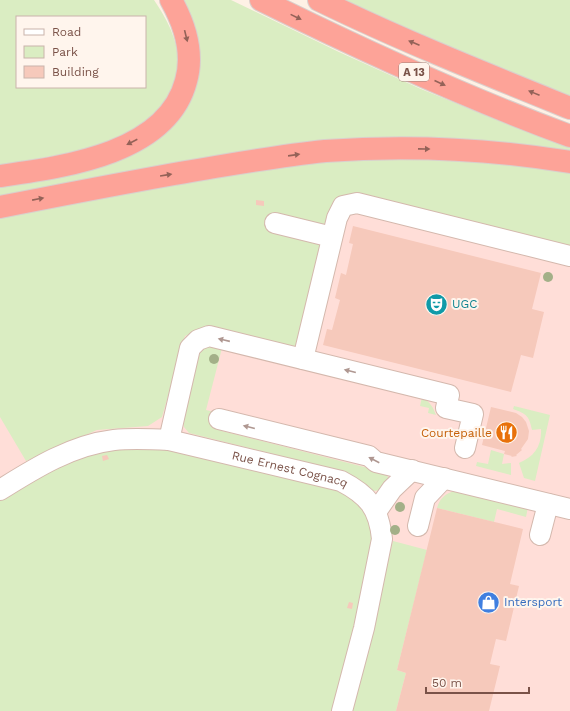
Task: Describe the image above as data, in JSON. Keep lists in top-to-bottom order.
{
  "streets": {
    "highway": ["A 13"],
    "street": ["Rue Ernest Cognacq"]
  },
  "places": {
    "theatre": ["UGC"],
    "restaurant": ["Courtepaille"],
    "shop": ["Intersport"]
  },
  "legend": ["Road", "Park", "Building"],
  "scale_bar": "50 m"
}
